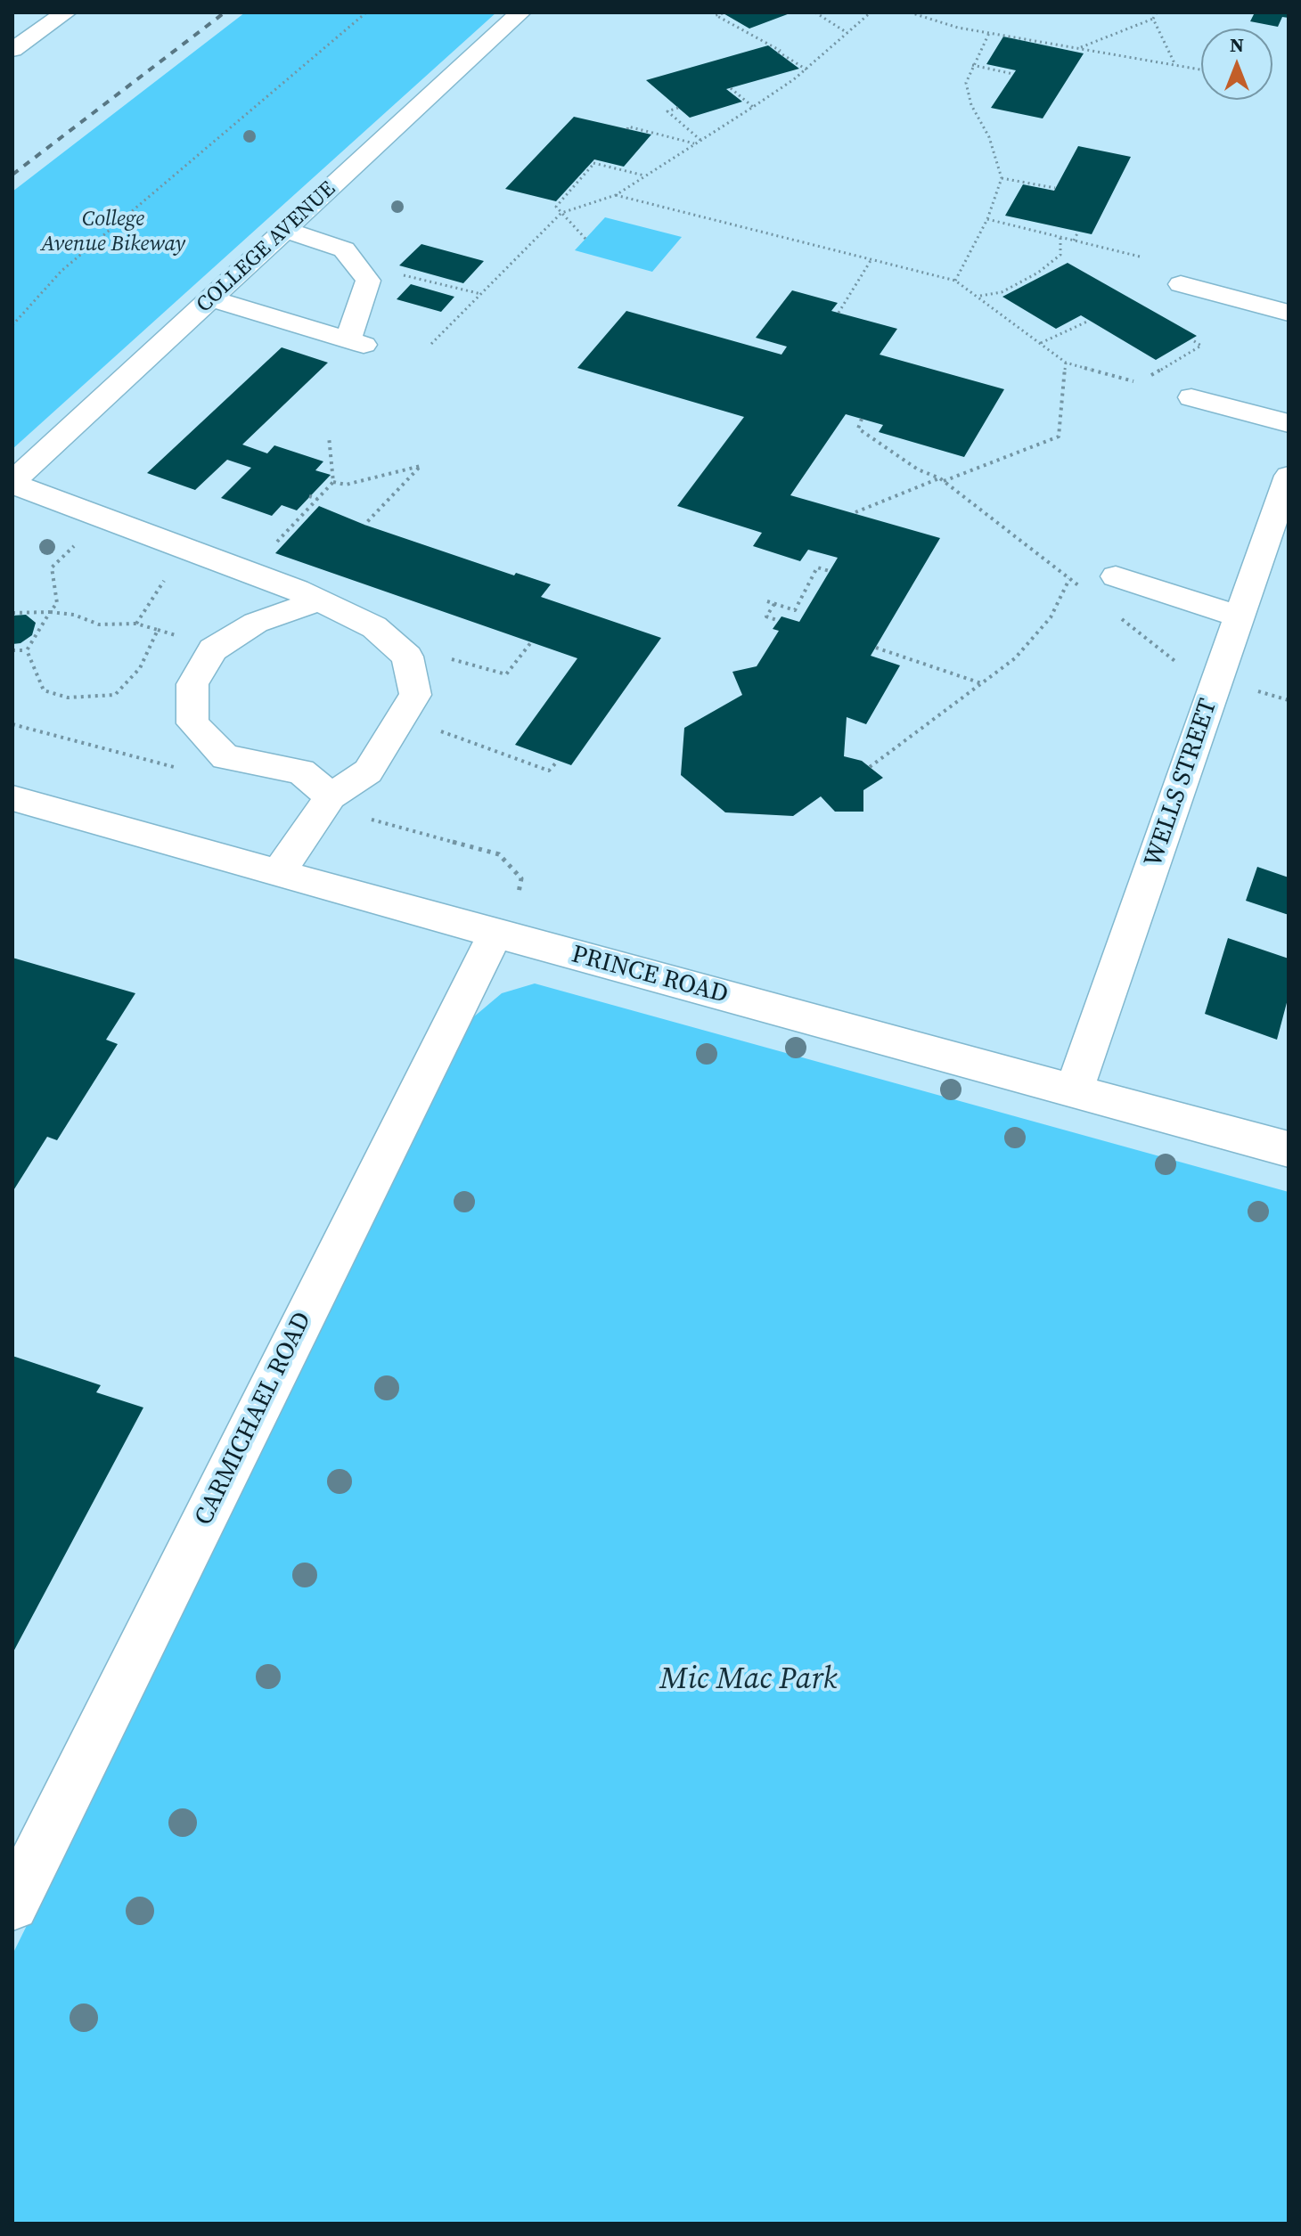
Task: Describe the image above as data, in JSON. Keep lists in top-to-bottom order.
{
  "streets": {
    "street": [
      "COLLEGE AVENUE",
      "WELLS STREET",
      "PRINCE ROAD",
      "CARMICHAEL ROAD"
    ]
  },
  "crossings": [
    ["WELLS STREET", "PRINCE ROAD"],
    ["PRINCE ROAD", "CARMICHAEL ROAD"]
  ],
  "parks": ["College Avenue Bikeway", "Mic Mac Park"],
  "north": "top"
}
